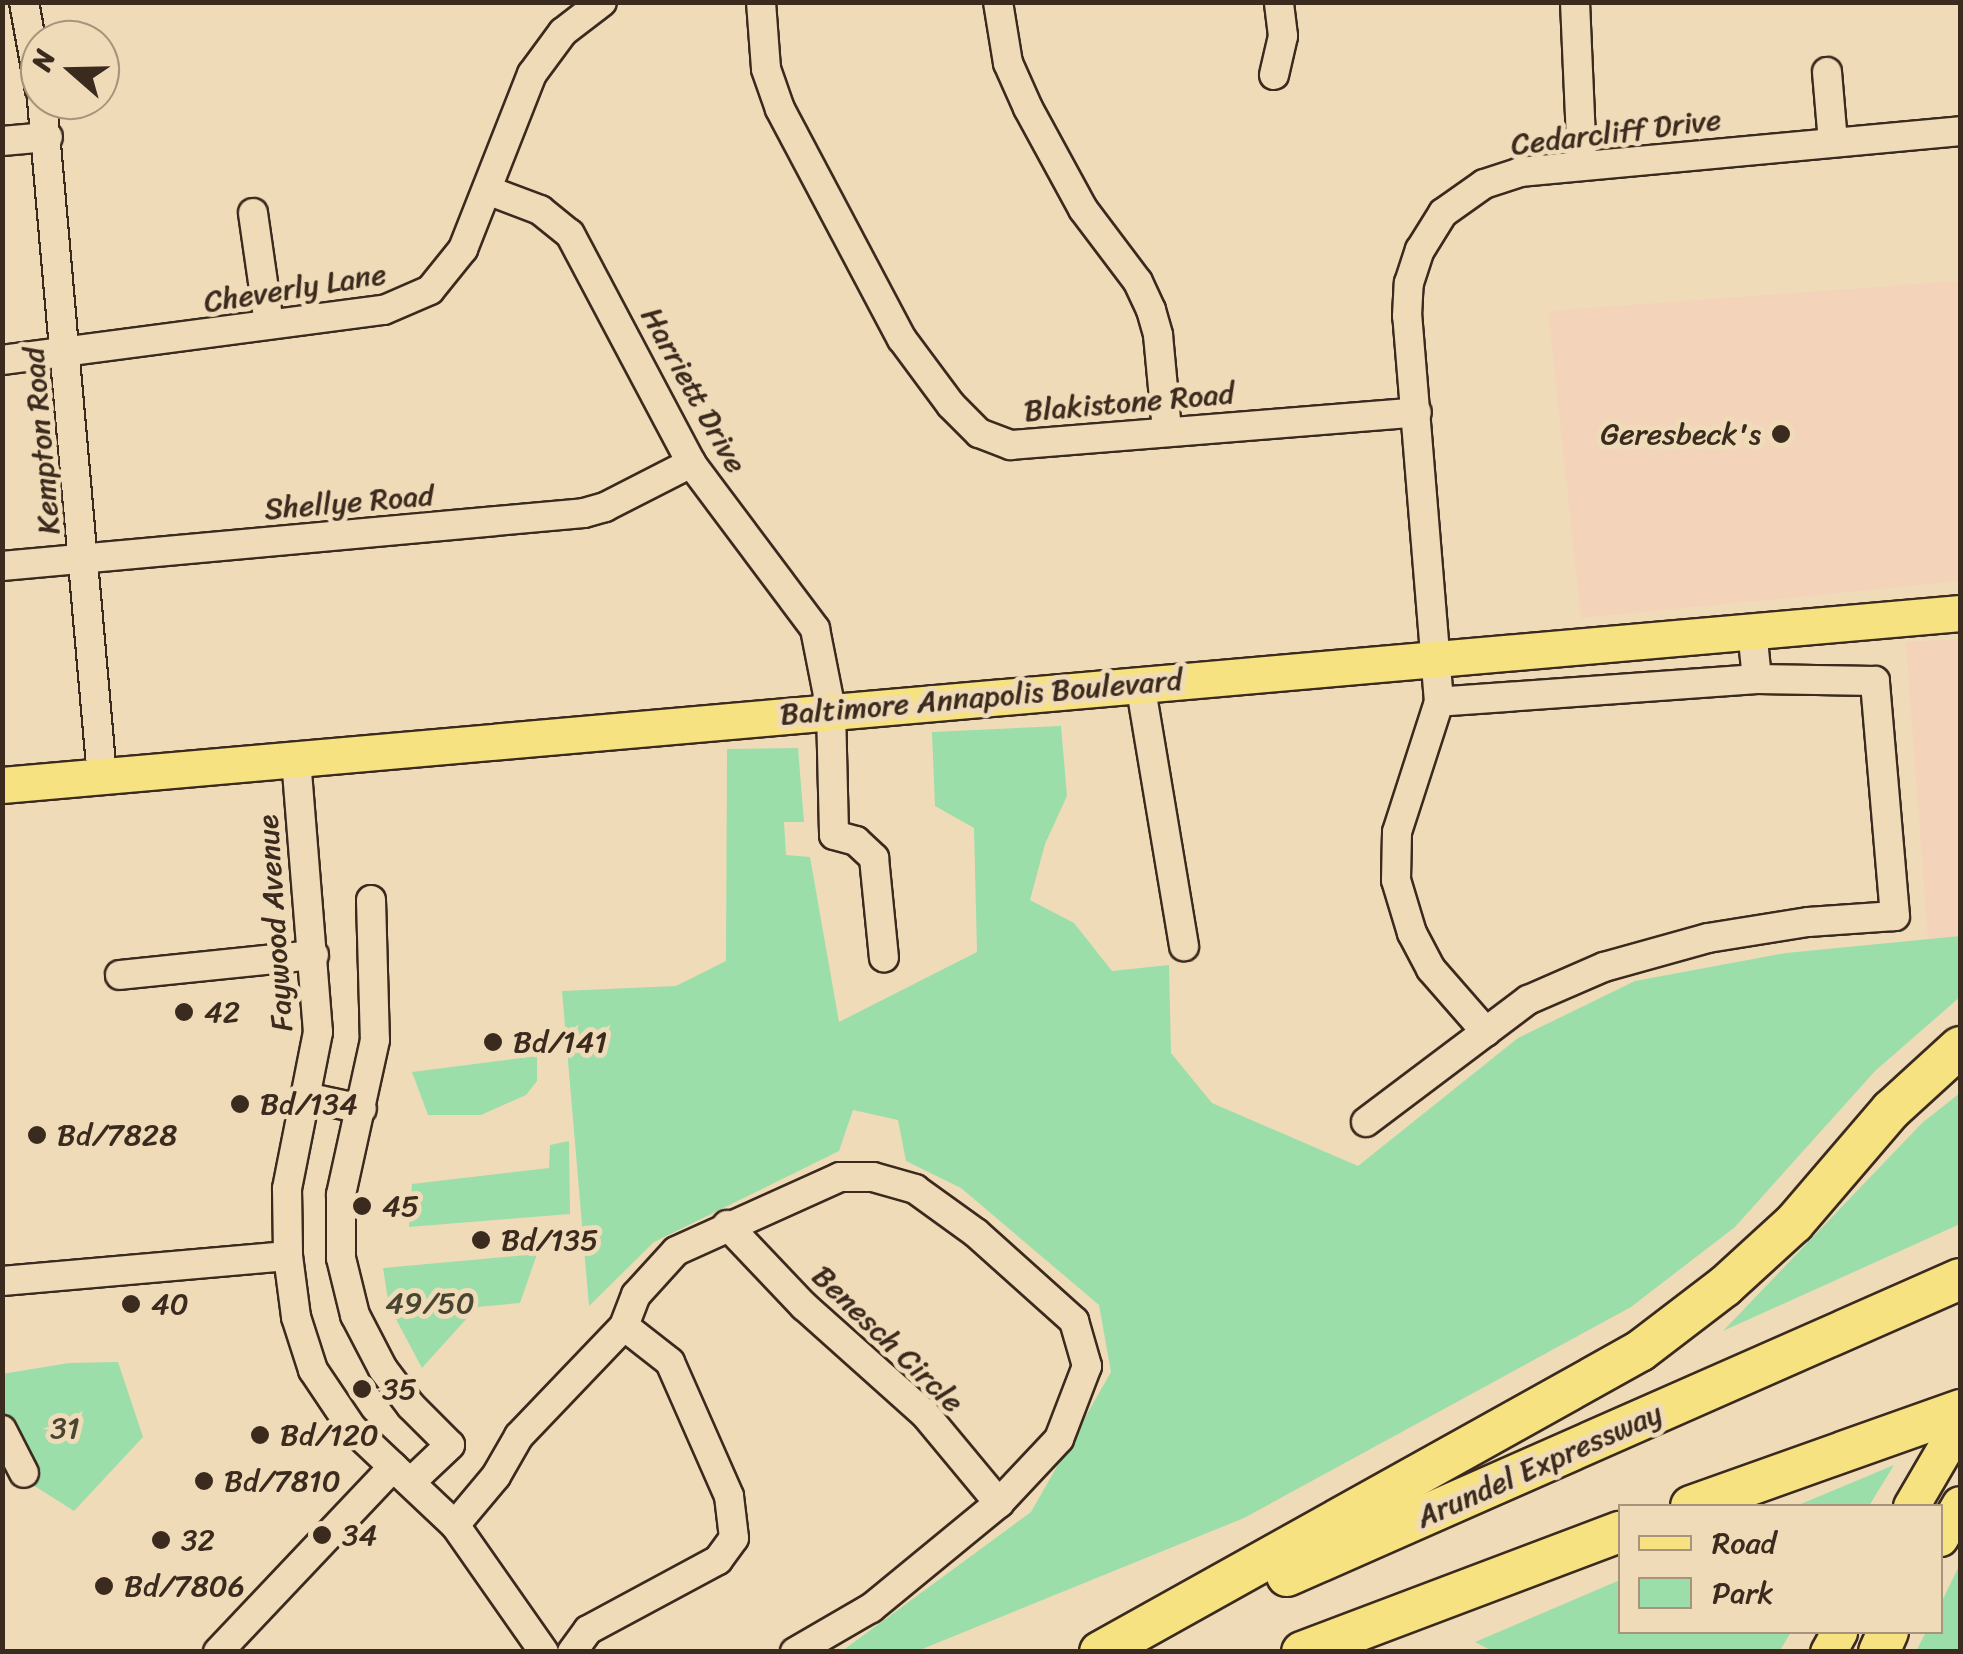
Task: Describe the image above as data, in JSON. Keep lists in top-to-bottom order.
{
  "streets": {
    "highway": ["Arundel Expressway"],
    "main road": ["Baltimore Annapolis Boulevard"],
    "street": [
      "Cedarcliff Drive",
      "Cheverly Lane",
      "Harriett Drive",
      "Blakistone Road",
      "Kempton Road",
      "Shellye Road",
      "Faywood Avenue",
      "Benesch Circle"
    ]
  },
  "crossings": [
    ["Cedarcliff Drive", "Blakistone Road"],
    ["Cedarcliff Drive", "Baltimore Annapolis Boulevard"],
    ["Cheverly Lane", "Harriett Drive"],
    ["Cheverly Lane", "Kempton Road"],
    ["Harriett Drive", "Shellye Road"],
    ["Harriett Drive", "Baltimore Annapolis Boulevard"],
    ["Kempton Road", "Shellye Road"],
    ["Kempton Road", "Baltimore Annapolis Boulevard"],
    ["Baltimore Annapolis Boulevard", "Faywood Avenue"]
  ],
  "parks": ["49/50", "31"],
  "places": [
    "Geresbeck's",
    "42",
    "Bd/141",
    "Bd/134",
    "Bd/7828",
    "45",
    "Bd/135",
    "40",
    "35",
    "Bd/120",
    "Bd/7810",
    "34",
    "32",
    "Bd/7806"
  ],
  "legend": ["Road", "Park"],
  "north": "left"
}
